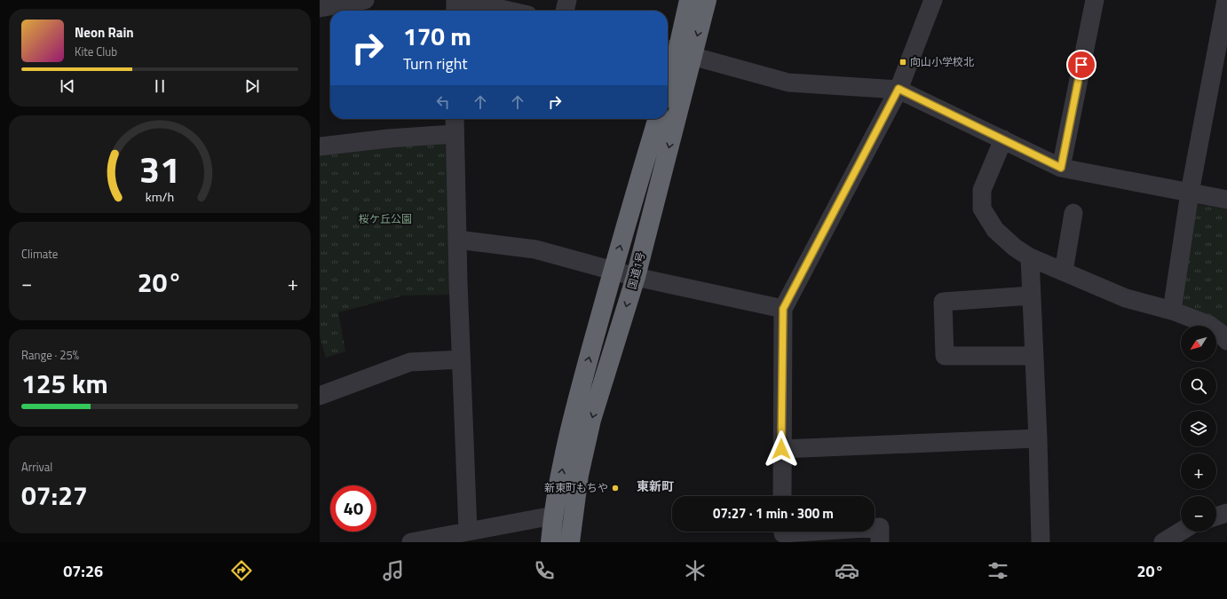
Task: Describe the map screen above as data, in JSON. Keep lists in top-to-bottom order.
{
  "streets": {
    "highway": ["国道1号"]
  },
  "districts": ["東新町"],
  "parks": ["桜ケ丘公園"],
  "places": {
    "transit": ["向山小学校北"],
    "other": ["新東町もちや"]
  },
  "north": "bottom left",
  "page": {
    "turn": ["170 m", "Turn right"],
    "song": ["Neon Rain", "Kite Club"],
    "tile": [
      "Climate",
      ["Range · 25%", "125 km"],
      ["Arrival", "07:27"]
    ],
    "heat": ["−", "20°", "+"],
    "map_buttons": ["+", "−"],
    "limit": "40",
    "trip": "07:27 · 1 min · 300 m",
    "tabs": ["07:26", "20°"],
    "gauge": ["31", "km/h"]
  }
}
